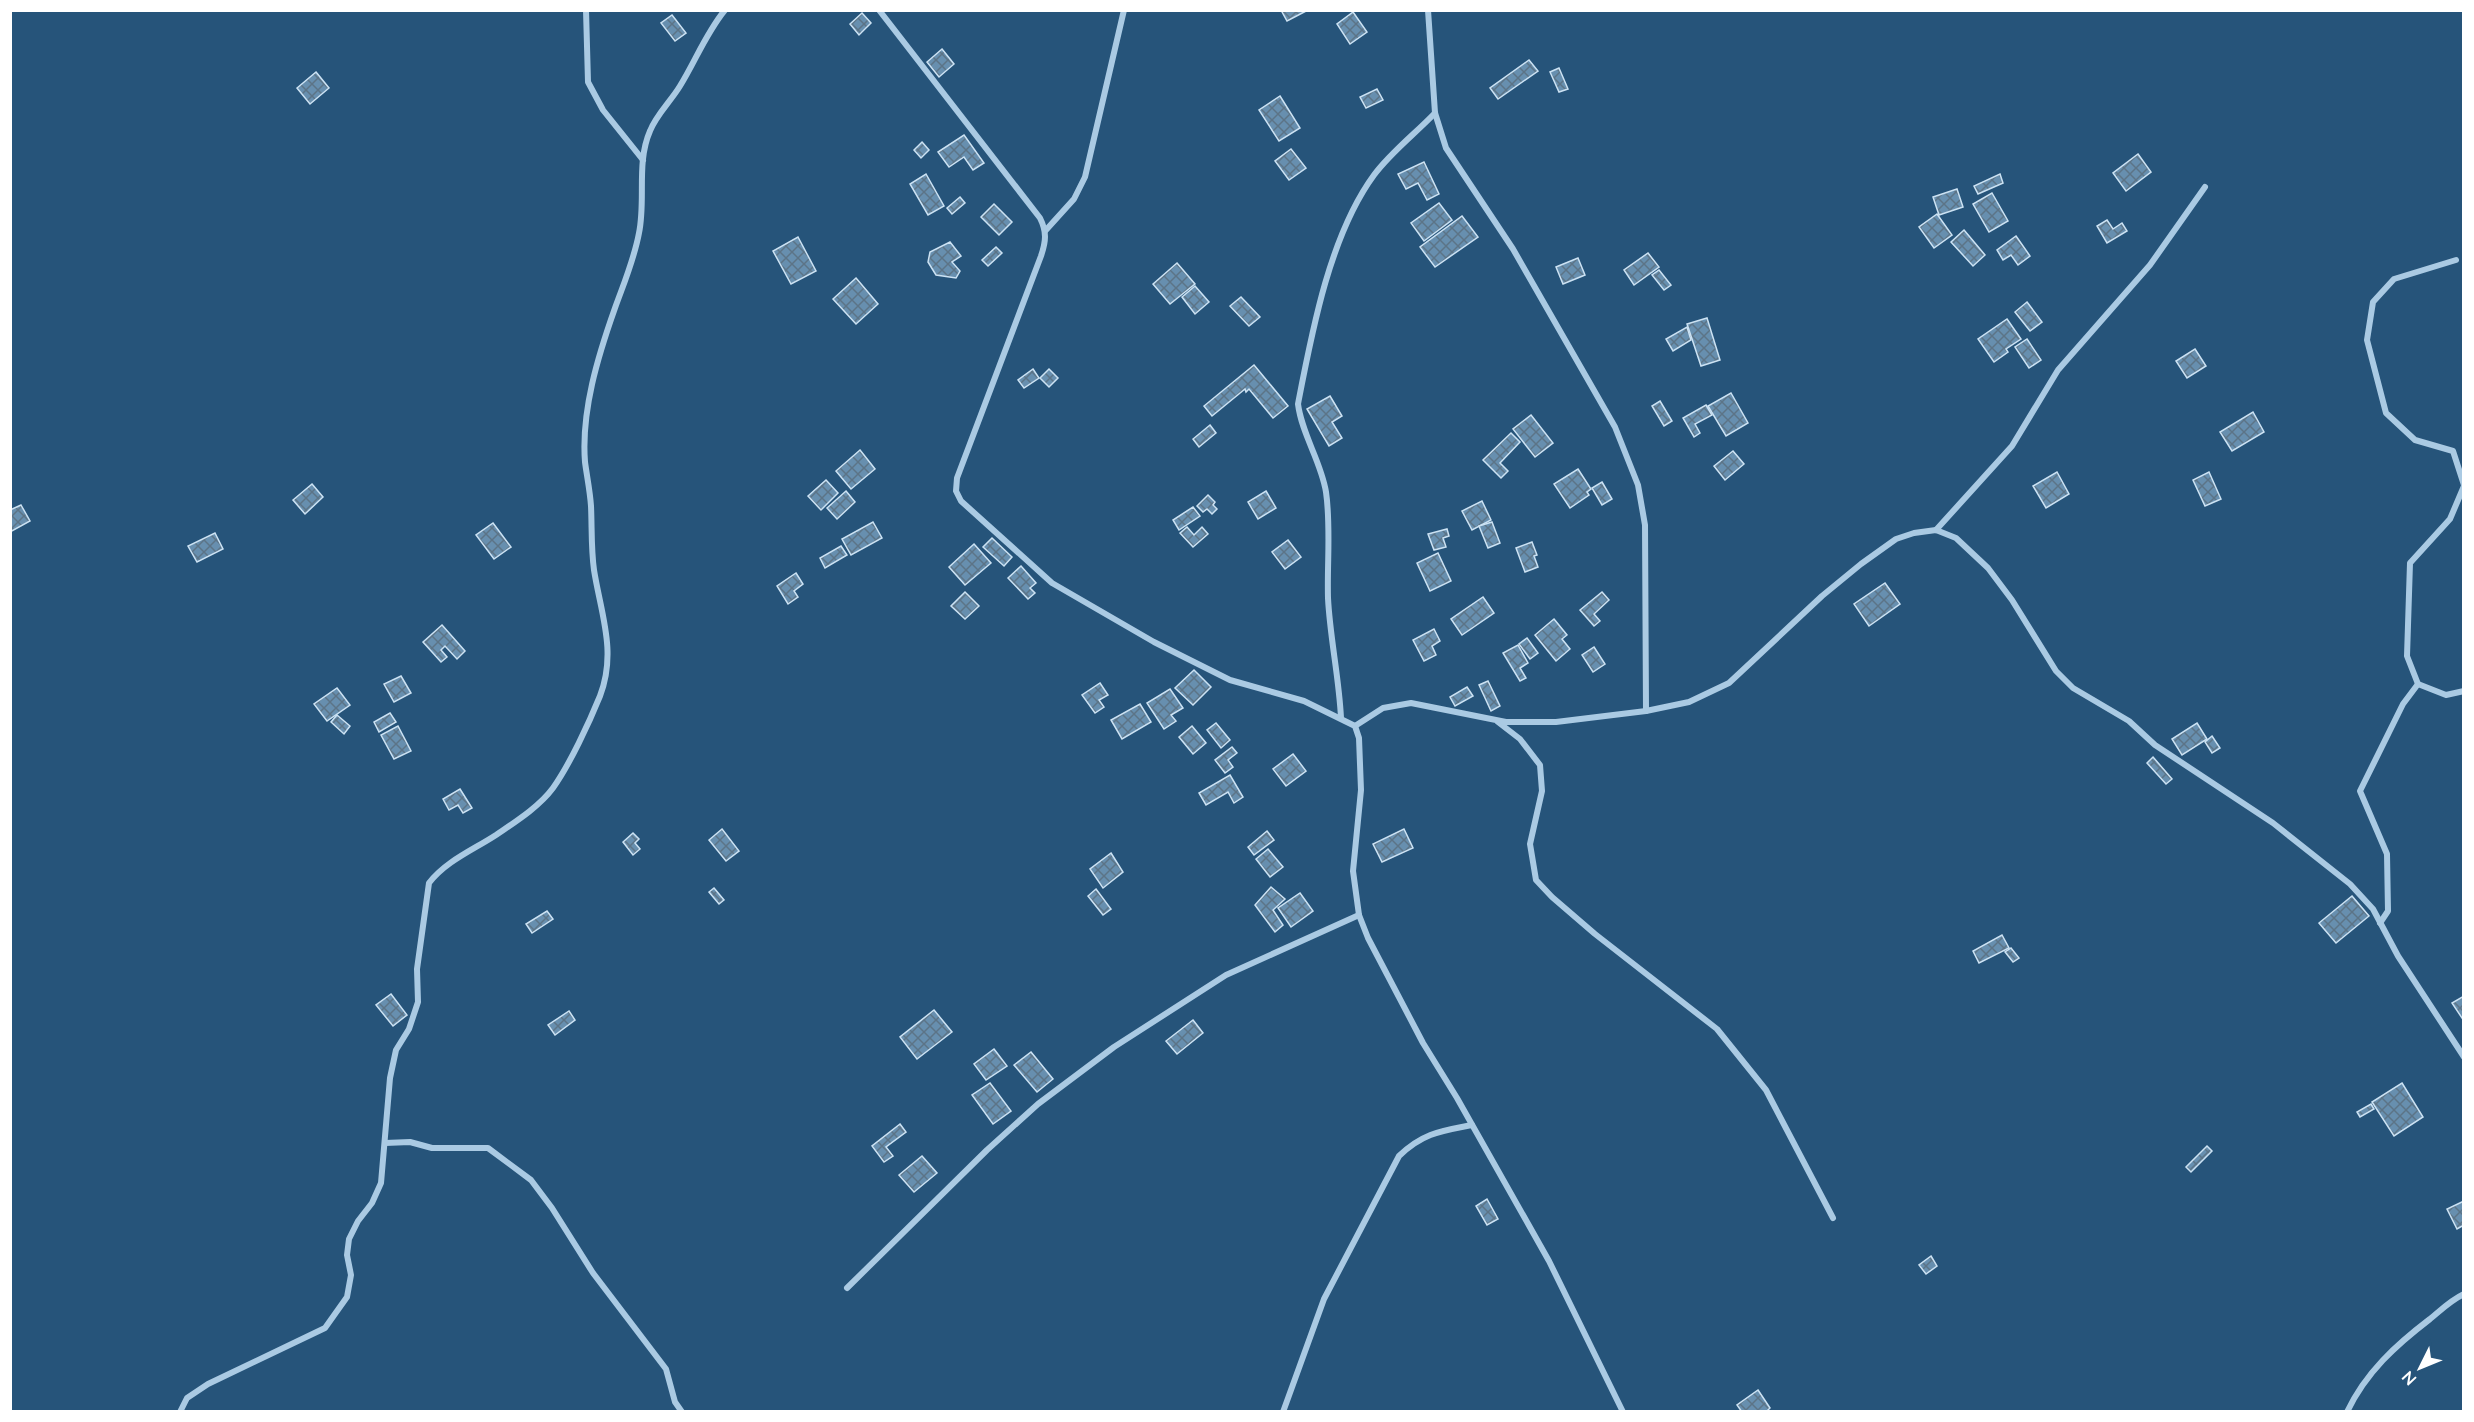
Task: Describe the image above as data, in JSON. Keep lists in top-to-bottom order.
{
  "north": "bottom left"
}
